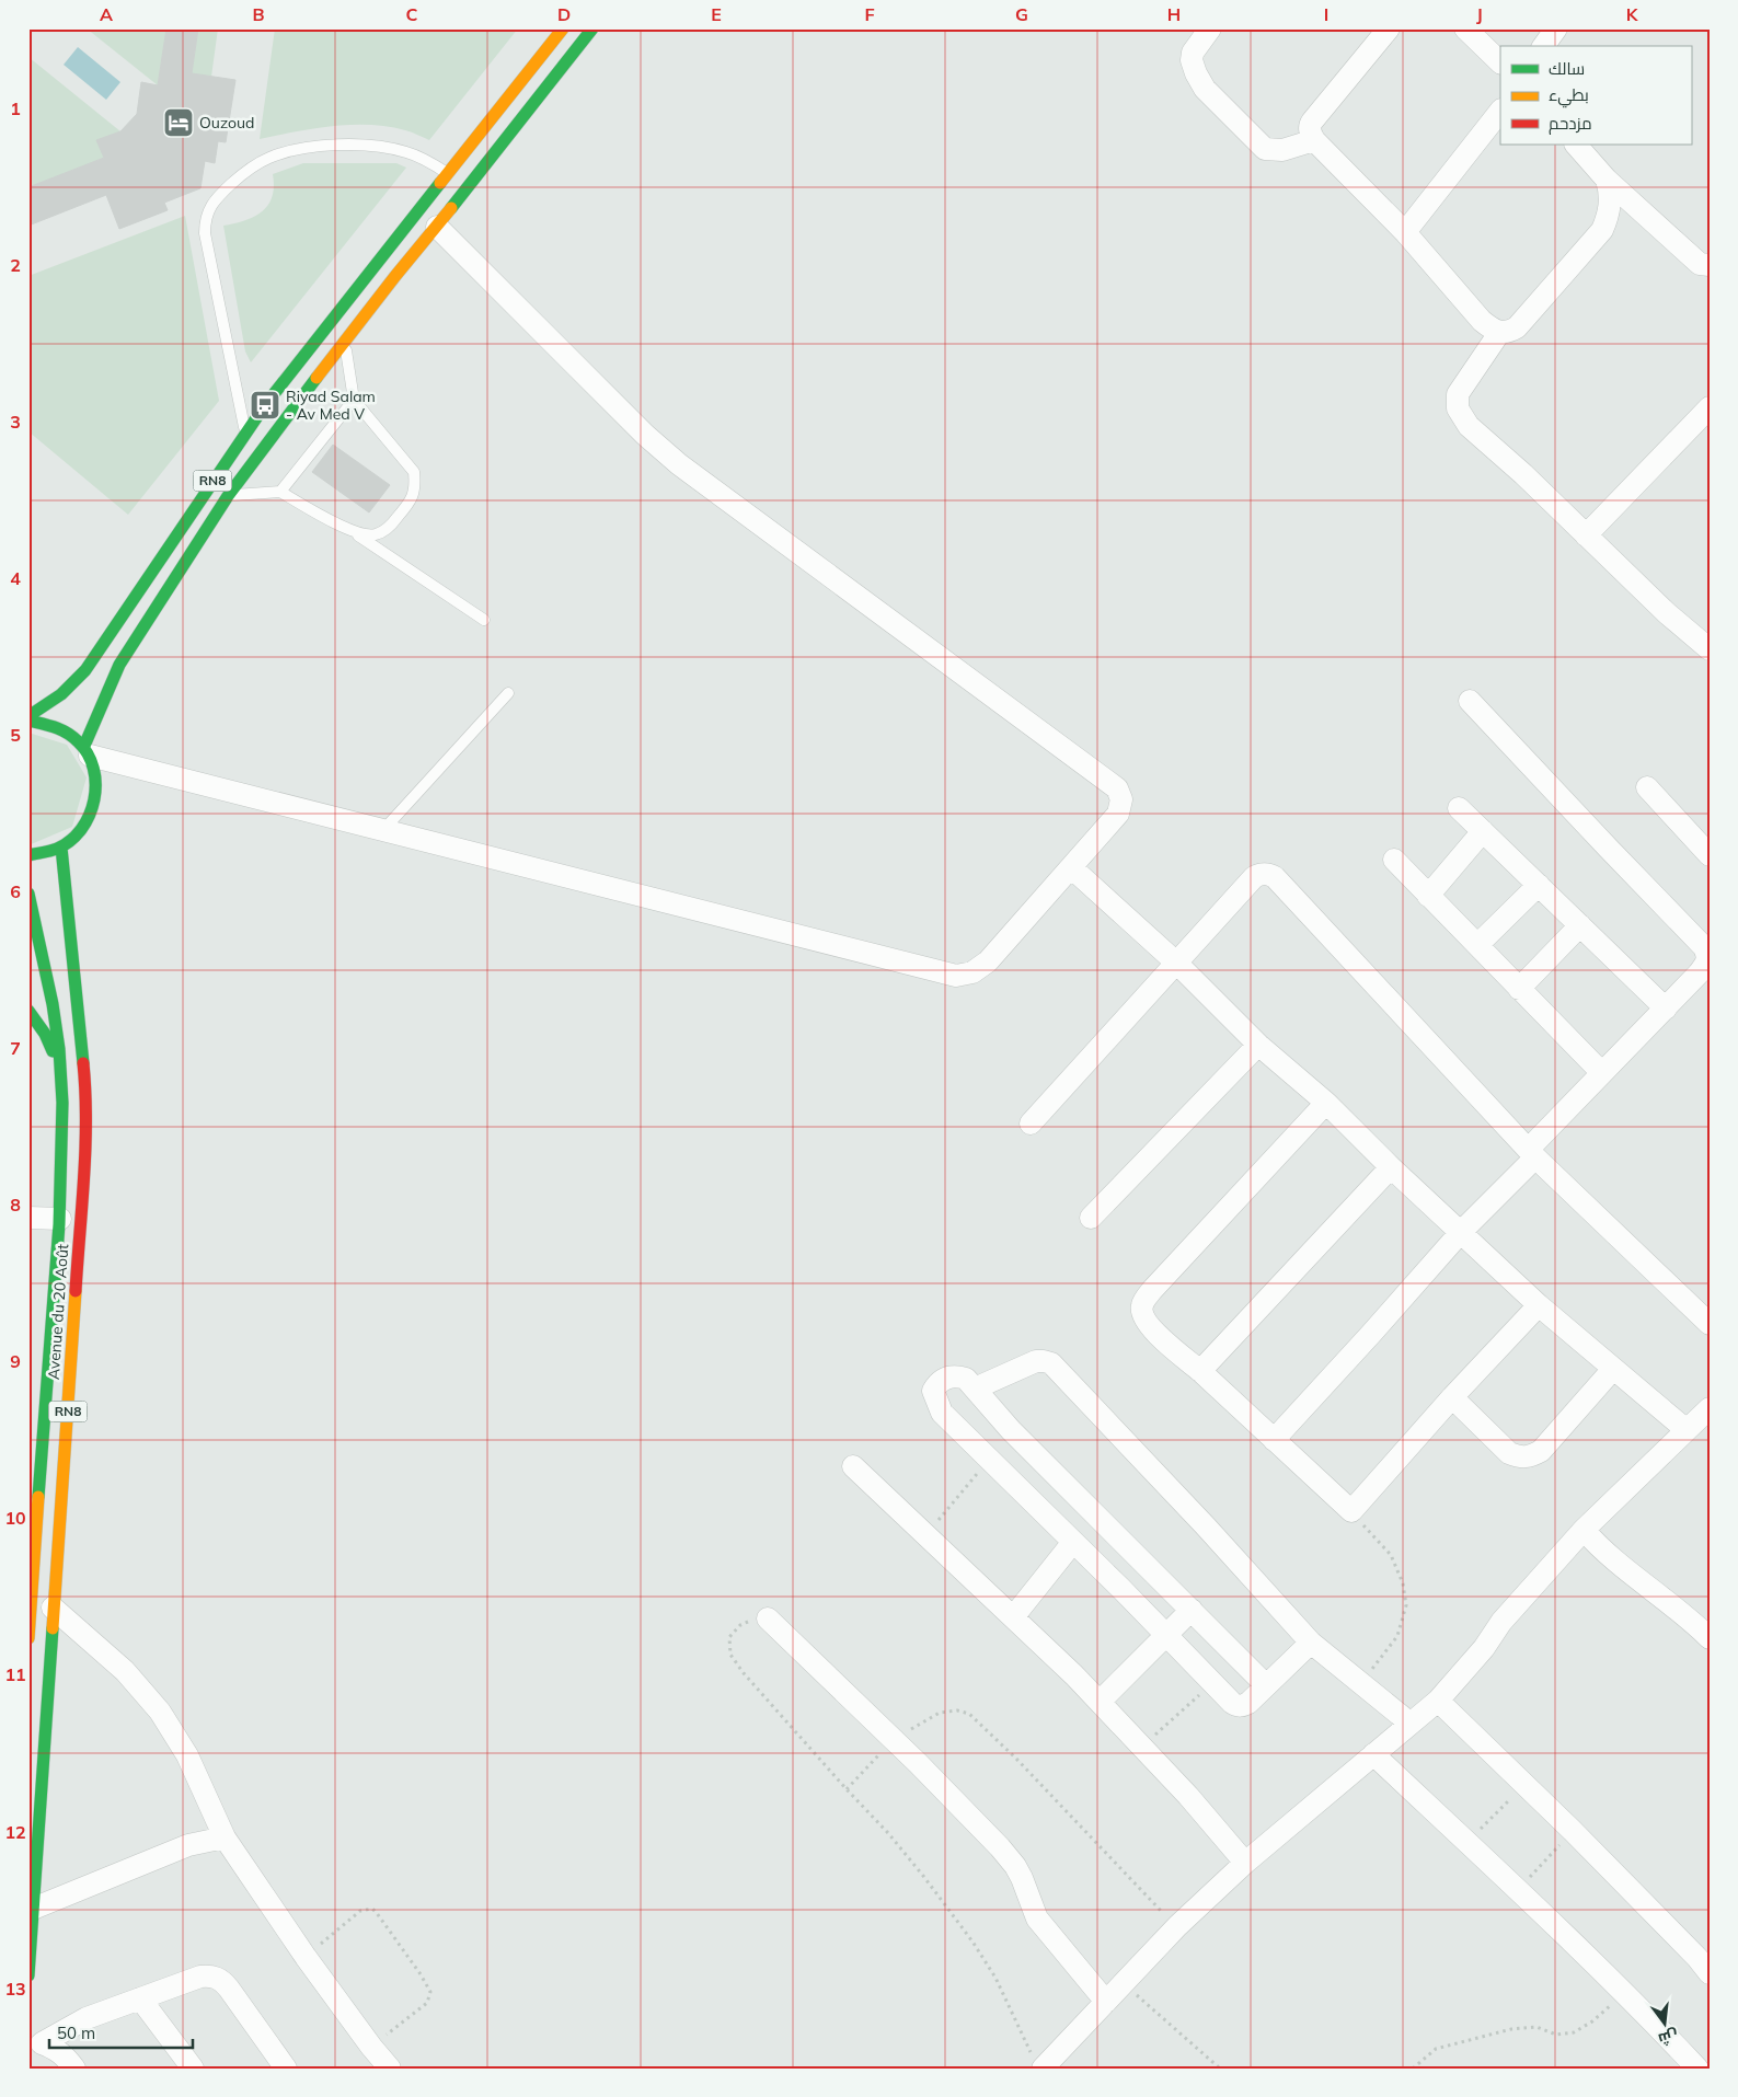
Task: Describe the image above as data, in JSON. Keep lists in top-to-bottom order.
{
  "streets": {
    "main road": ["RN8", "Avenue du 20 Août"]
  },
  "places": {
    "hotel": ["Ouzoud"],
    "bus stop": ["Riyad Salam - Av Med V"]
  },
  "legend": ["سالك", "بطيء", "مزدحم"],
  "scale_bar": "50 m",
  "north": "bottom",
  "grid": {
    "columns": [
      "A",
      "B",
      "C",
      "D",
      "E",
      "F",
      "G",
      "H",
      "I",
      "J",
      "K"
    ],
    "rows": [
      "1",
      "2",
      "3",
      "4",
      "5",
      "6",
      "7",
      "8",
      "9",
      "10",
      "11",
      "12",
      "13"
    ]
  }
}
